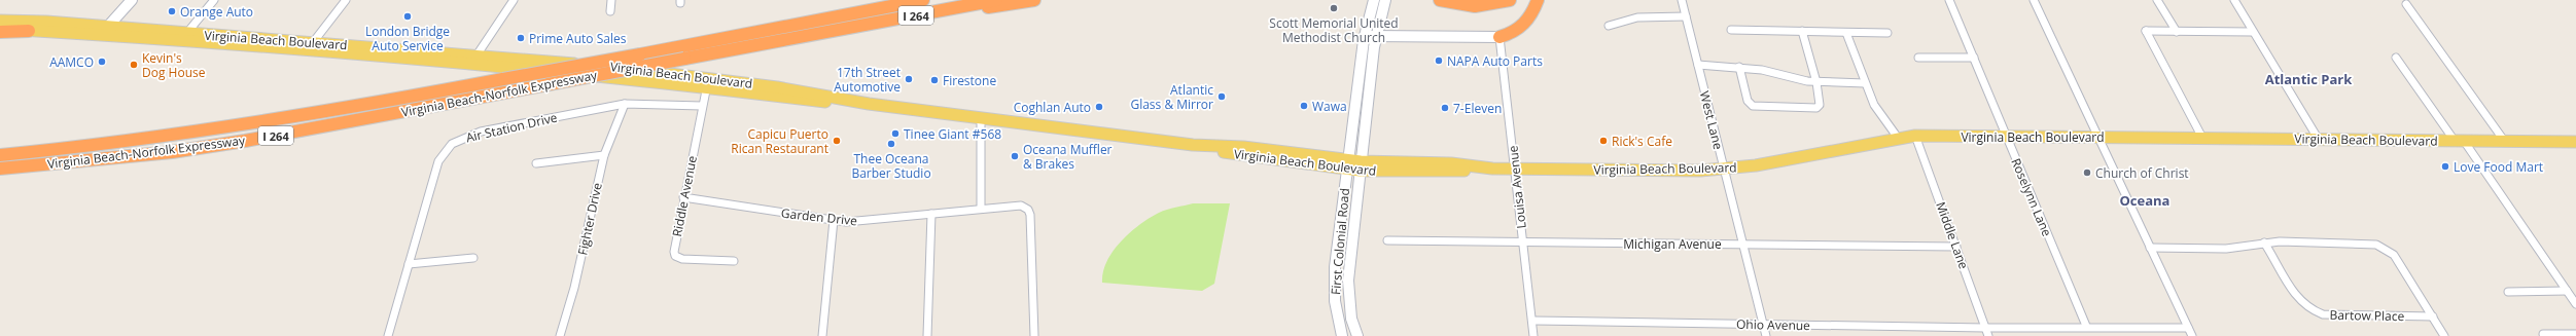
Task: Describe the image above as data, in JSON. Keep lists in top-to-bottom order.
{
  "streets": {
    "highway": ["I 264", "Virginia Beach-Norfolk Expressway"],
    "main road": ["Virginia Beach Boulevard", "First Colonial Road"],
    "street": [
      "West Lane",
      "Air Station Drive",
      "Louisa Avenue",
      "Riddle Avenue",
      "Roselynn Lane",
      "Garden Drive",
      "Fighter Drive",
      "Middle Lane",
      "Michigan Avenue",
      "Bartow Place",
      "Ohio Avenue"
    ]
  },
  "crossings": [
    ["Virginia Beach Boulevard", "West Lane"],
    ["Virginia Beach Boulevard", "Louisa Avenue"],
    ["Virginia Beach Boulevard", "Riddle Avenue"],
    ["Virginia Beach Boulevard", "Roselynn Lane"],
    ["Virginia Beach Boulevard", "Middle Lane"],
    ["Virginia Beach Boulevard", "First Colonial Road"],
    ["West Lane", "Michigan Avenue"],
    ["West Lane", "Ohio Avenue"],
    ["Air Station Drive", "Riddle Avenue"],
    ["Air Station Drive", "Fighter Drive"],
    ["Louisa Avenue", "Michigan Avenue"],
    ["Louisa Avenue", "Ohio Avenue"],
    ["Riddle Avenue", "Garden Drive"],
    ["Roselynn Lane", "Ohio Avenue"],
    ["Middle Lane", "Michigan Avenue"],
    ["Middle Lane", "Ohio Avenue"]
  ],
  "districts": ["Atlantic Park", "Oceana"],
  "places": [
    "Scott Memorial United Methodist Church",
    "Orange Auto",
    "London Bridge Auto Service",
    "Prime Auto Sales",
    "NAPA Auto Parts",
    "AAMCO",
    "Kevin's Dog House",
    "17th Street Automotive",
    "Firestone",
    "Atlantic Glass & Mirror",
    "Wawa",
    "Coghlan Auto",
    "7-Eleven",
    "Tinee Giant #568",
    "Capicu Puerto Rican Restaurant",
    "Rick's Cafe",
    "Thee Oceana Barber Studio",
    "Oceana Muffler & Brakes",
    "Love Food Mart",
    "Church of Christ"
  ]
}
